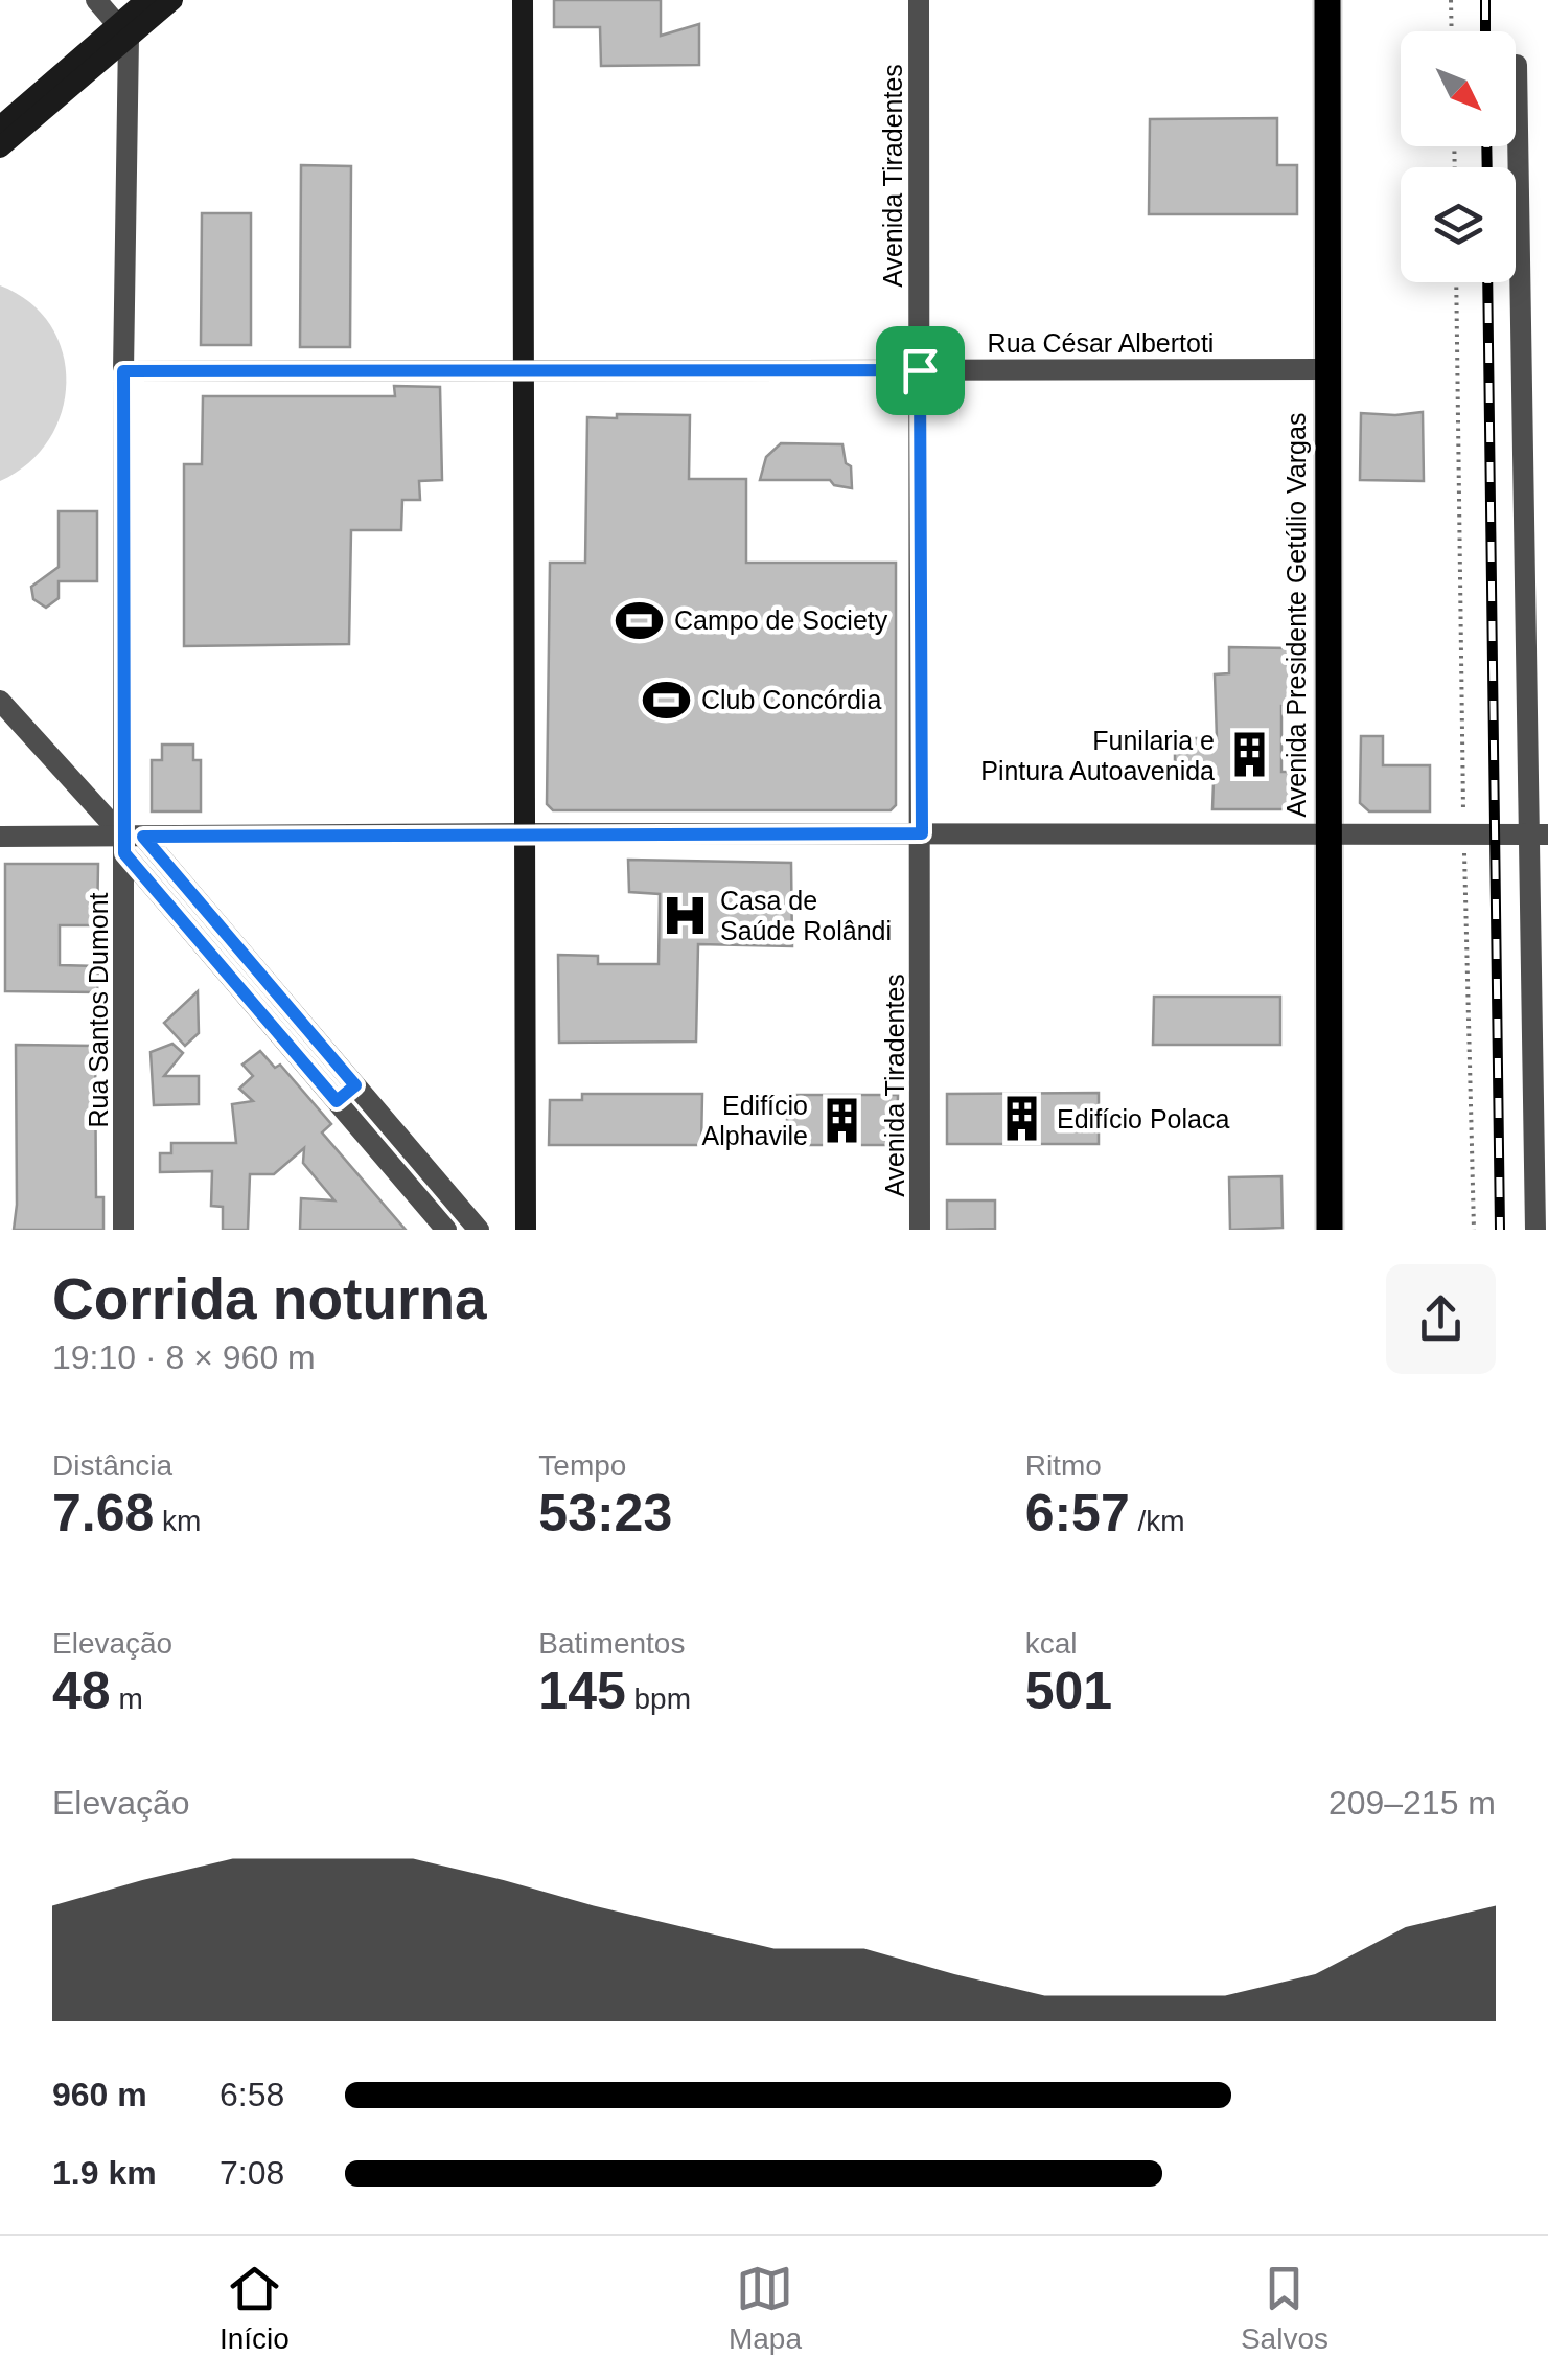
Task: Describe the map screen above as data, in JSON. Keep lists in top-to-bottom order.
{
  "streets": {
    "main road": ["Avenida Presidente Getúlio Vargas"],
    "street": ["Avenida Tiradentes", "Rua César Albertoti", "Rua Santos Dumont"]
  },
  "crossings": [
    ["Avenida Tiradentes", "Rua César Albertoti"],
    ["Rua César Albertoti", "Avenida Presidente Getúlio Vargas"],
    ["Rua César Albertoti", "Rua Santos Dumont"]
  ],
  "places": {
    "sports": ["Campo de Society", "Club Concórdia"],
    "building": ["Funilaria e Pintura Autoavenida", "Edifício Polaca", "Edifício Alphavile"],
    "hospital": ["Casa de Saúde Rolândi"]
  },
  "north": "bottom right",
  "page": {
    "heading": ["Corrida noturna", "19:10 · 8 × 960 m"],
    "stats": [
      ["Distância", "7.68 km"],
      ["Tempo", "53:23"],
      ["Ritmo", "6:57 /km"],
      ["Elevação", "48 m"],
      ["Batimentos", "145 bpm"],
      ["kcal", "501"]
    ],
    "chart": ["Elevação", "209–215 m"],
    "list": [
      {
        "name": "960 m",
        "note": "6:58"
      },
      {
        "name": "1.9 km",
        "note": "7:08"
      }
    ],
    "tabs": ["Início", "Mapa", "Salvos"]
  }
}
